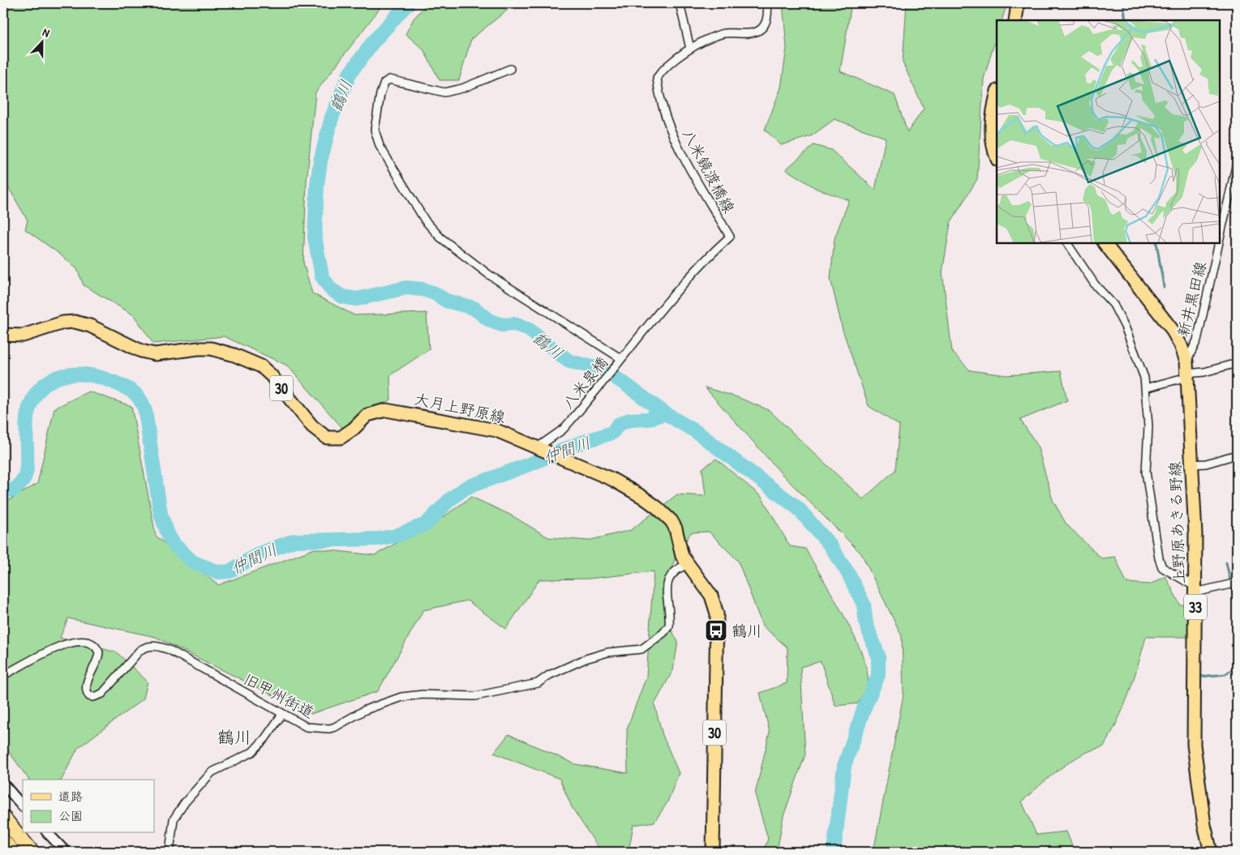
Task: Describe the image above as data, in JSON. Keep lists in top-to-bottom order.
{
  "streets": {
    "main road": [
      "30",
      "大月上野原線",
      "上野原あきる野線",
      "33"
    ],
    "street": [
      "八米鏡渡橋線",
      "新井黒田線",
      "八米泉橋",
      "旧甲州街道"
    ]
  },
  "crossings": [
    ["八米鏡渡橋線", "八米泉橋"],
    ["新井黒田線", "上野原あきる野線"],
    ["八米泉橋", "大月上野原線"],
    ["大月上野原線", "旧甲州街道"]
  ],
  "districts": ["鶴川"],
  "water": ["鶴川", "仲間川"],
  "places": {
    "bus stop": ["鶴川"]
  },
  "legend": ["道路", "公園"],
  "north": "top"
}
